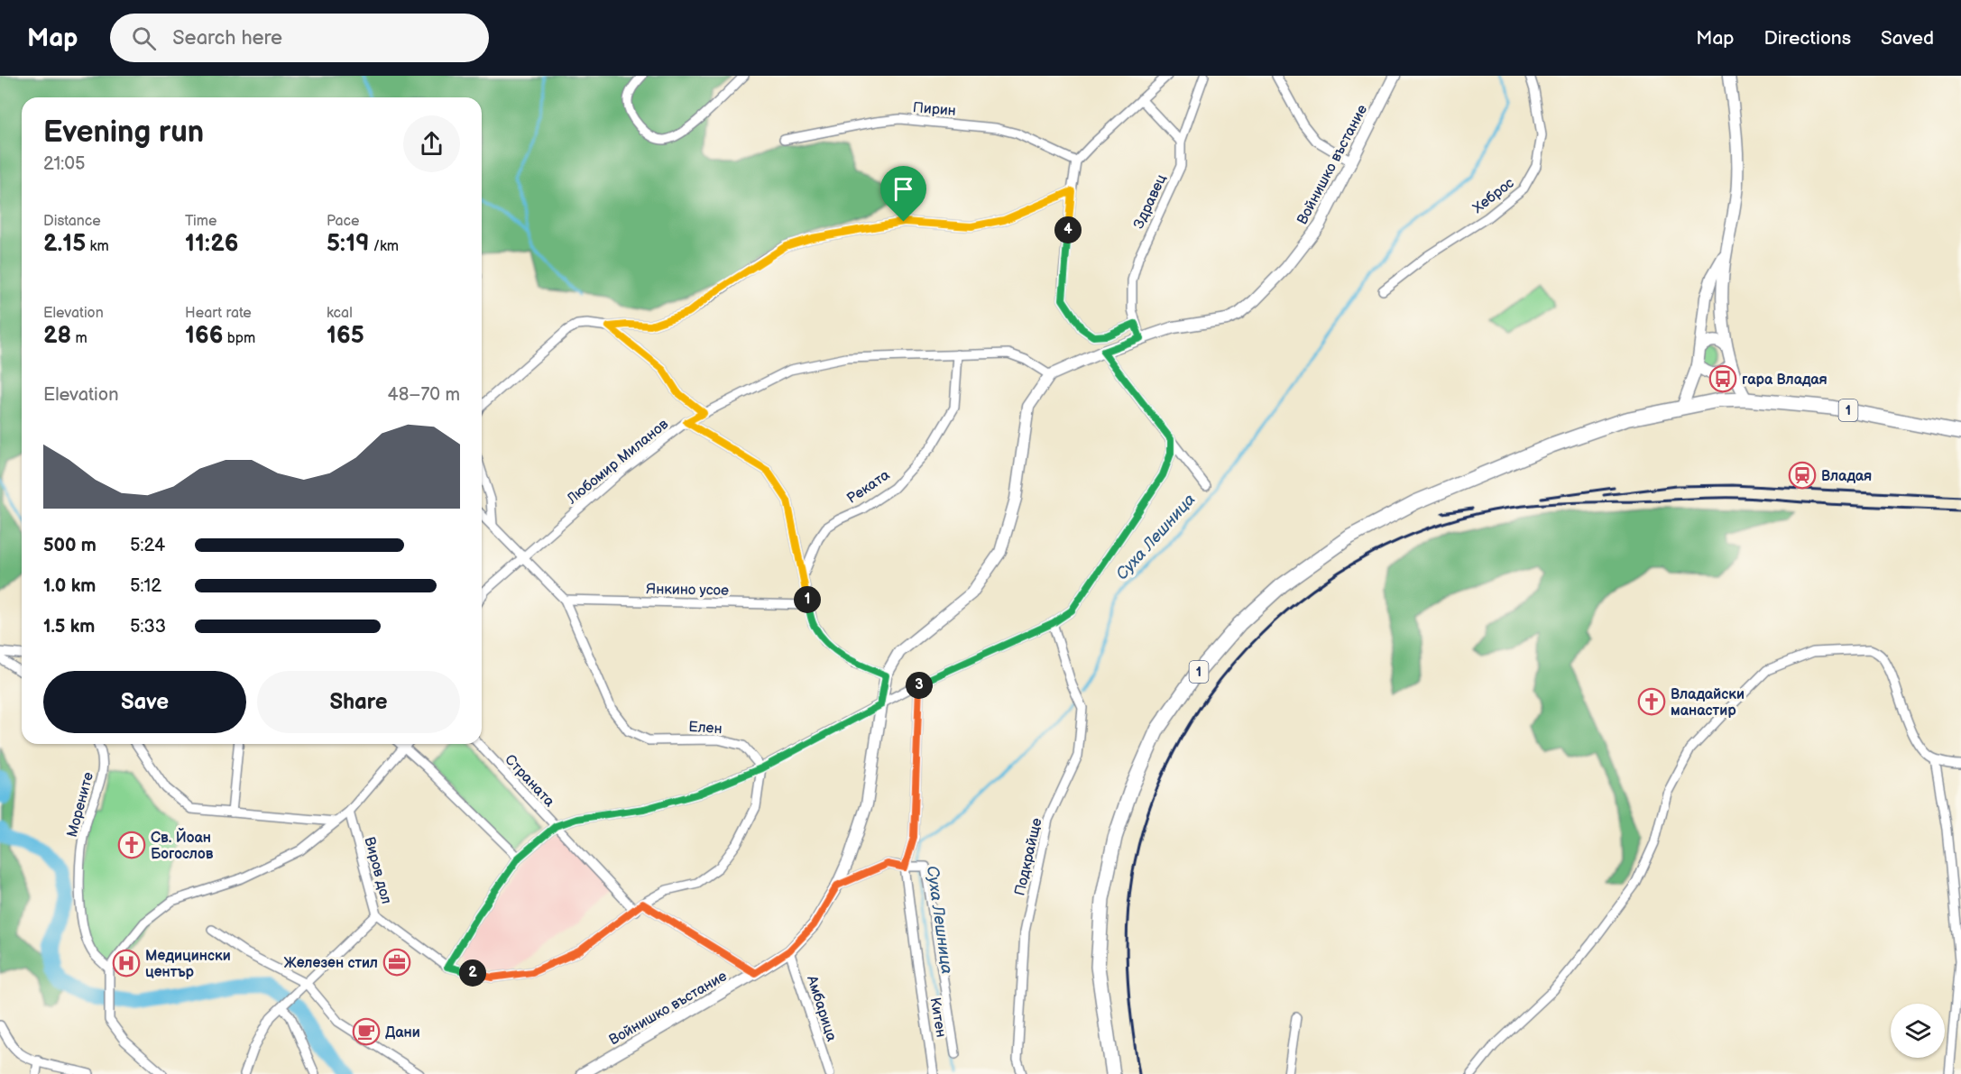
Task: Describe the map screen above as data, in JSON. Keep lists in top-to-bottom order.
{
  "streets": {
    "highway": ["1"],
    "street": [
      "Пирин",
      "Войнишко въстание",
      "Хеброс",
      "Здравец",
      "Любомир Миланов",
      "Реката",
      "Янкино усое",
      "Елен",
      "Страната",
      "Морените",
      "Подкрайще",
      "Виров дол",
      "Амбарица",
      "Китен"
    ]
  },
  "crossings": [
    ["Войнишко въстание", "Здравец"],
    ["Войнишко въстание", "Любомир Миланов"],
    ["Войнишко въстание", "Амбарица"],
    ["Любомир Миланов", "Реката"],
    ["Любомир Миланов", "Елен"],
    ["Янкино усое", "Елен"]
  ],
  "water": ["Суха Лешница"],
  "places": {
    "bus stop": ["гара Владая"],
    "station": ["Владая"],
    "church": ["Владайски манастир", "Св. Йоан Богослов"],
    "office": ["Железен стил"],
    "hospital": ["Медицински център"],
    "cafe": ["Дани"]
  },
  "page": {
    "header": "Map",
    "search": "Search here",
    "nav": ["Map", "Directions", "Saved"],
    "heading": ["Evening run", "21:05"],
    "stats": [
      ["Distance", "2.15 km"],
      ["Time", "11:26"],
      ["Pace", "5:19 /km"],
      ["Elevation", "28 m"],
      ["Heart rate", "166 bpm"],
      ["kcal", "165"]
    ],
    "pins": [
      "4",
      "1",
      "3",
      "2"
    ],
    "chart": ["Elevation", "48–70 m"],
    "list": [
      {
        "name": "500 m",
        "note": "5:24"
      },
      {
        "name": "1.0 km",
        "note": "5:12"
      },
      {
        "name": "1.5 km",
        "note": "5:33"
      }
    ],
    "buttons": ["Save", "Share"]
  }
}
